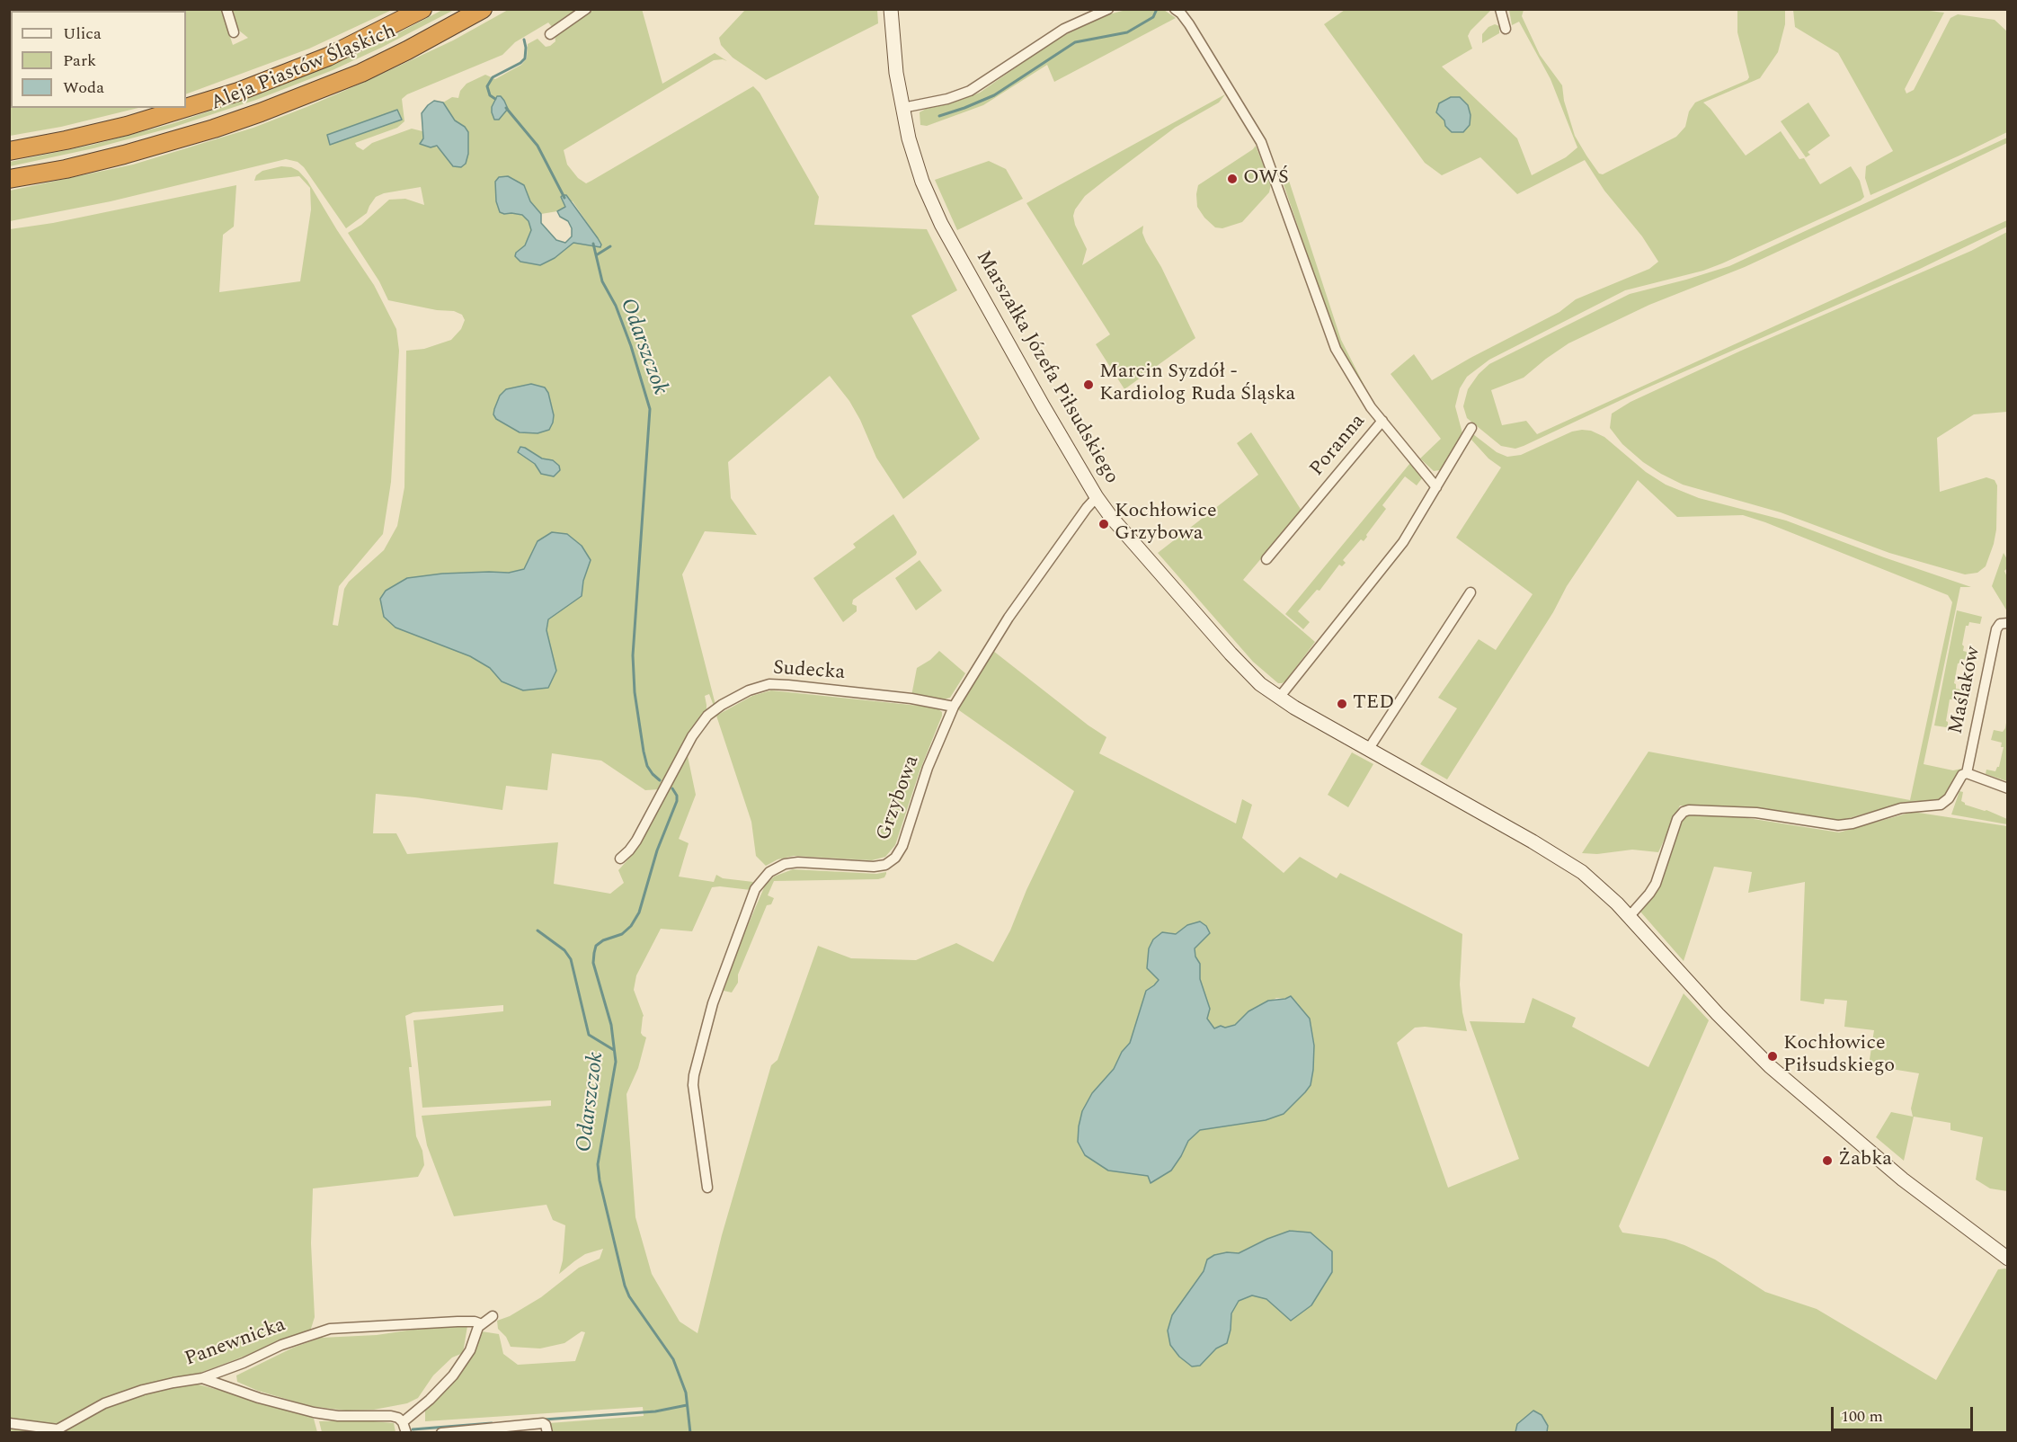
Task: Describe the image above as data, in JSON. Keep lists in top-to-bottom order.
{
  "streets": {
    "highway": ["Aleja Piastów Śląskich"],
    "street": [
      "Marszałka Józefa Piłsudskiego",
      "Poranna",
      "Sudecka",
      "Maślaków",
      "Grzybowa",
      "Panewnicka"
    ]
  },
  "crossings": [
    ["Marszałka Józefa Piłsudskiego", "Grzybowa"],
    ["Sudecka", "Grzybowa"]
  ],
  "water": ["Odarszczok"],
  "places": [
    "OWŚ",
    "Marcin Syzdół - Kardiolog Ruda Śląska",
    "Kochłowice Grzybowa",
    "TED",
    "Kochłowice Piłsudskiego",
    "Żabka"
  ],
  "legend": ["Ulica", "Park", "Woda"],
  "scale_bar": "100 m"
}
